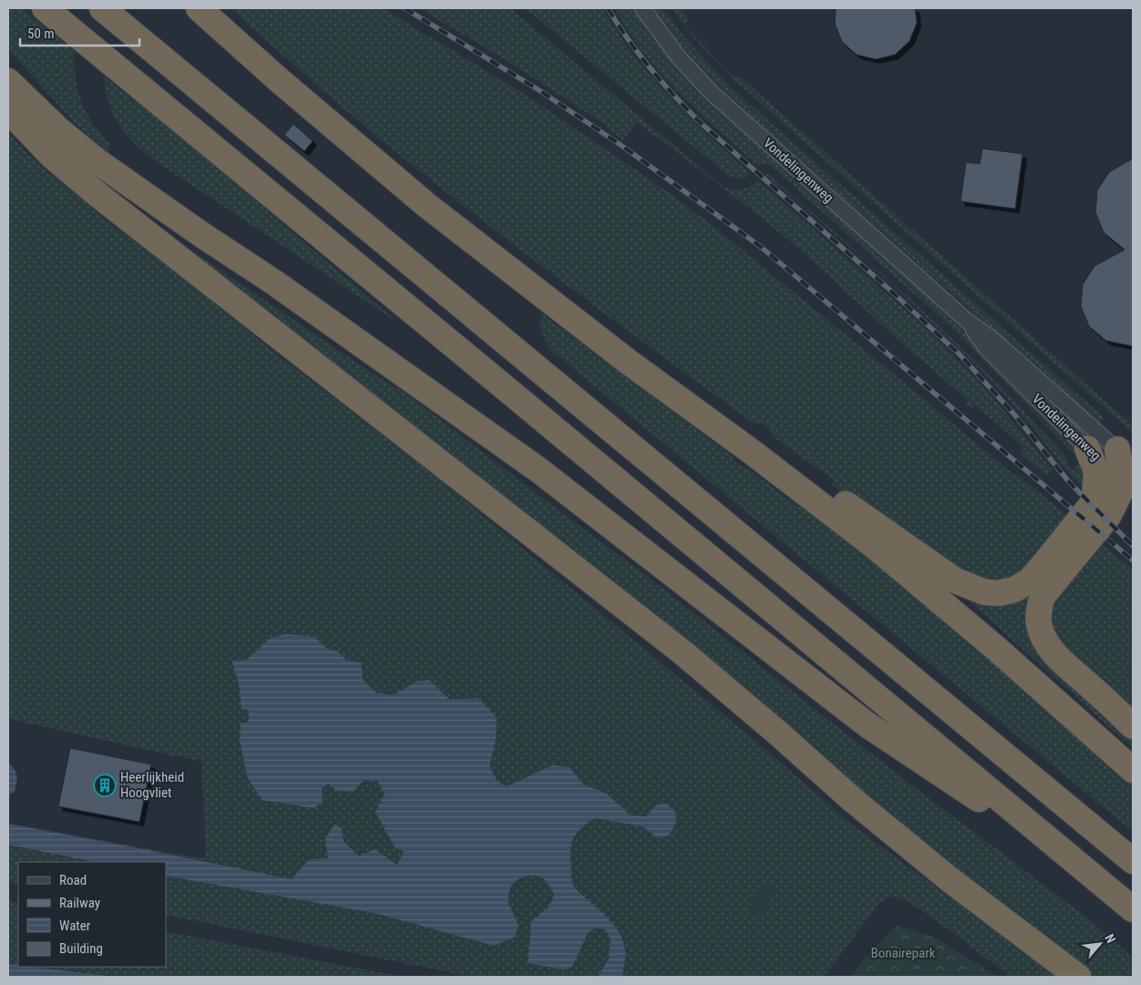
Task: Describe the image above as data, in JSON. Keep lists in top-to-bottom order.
{
  "streets": {
    "street": ["Vondelingenweg"]
  },
  "parks": ["Bonairepark"],
  "places": {
    "building": ["Heerlijkheid Hoogvliet"]
  },
  "legend": [
    "Road",
    "Railway",
    "Water",
    "Building"
  ],
  "scale_bar": "50 m",
  "north": "top right"
}
